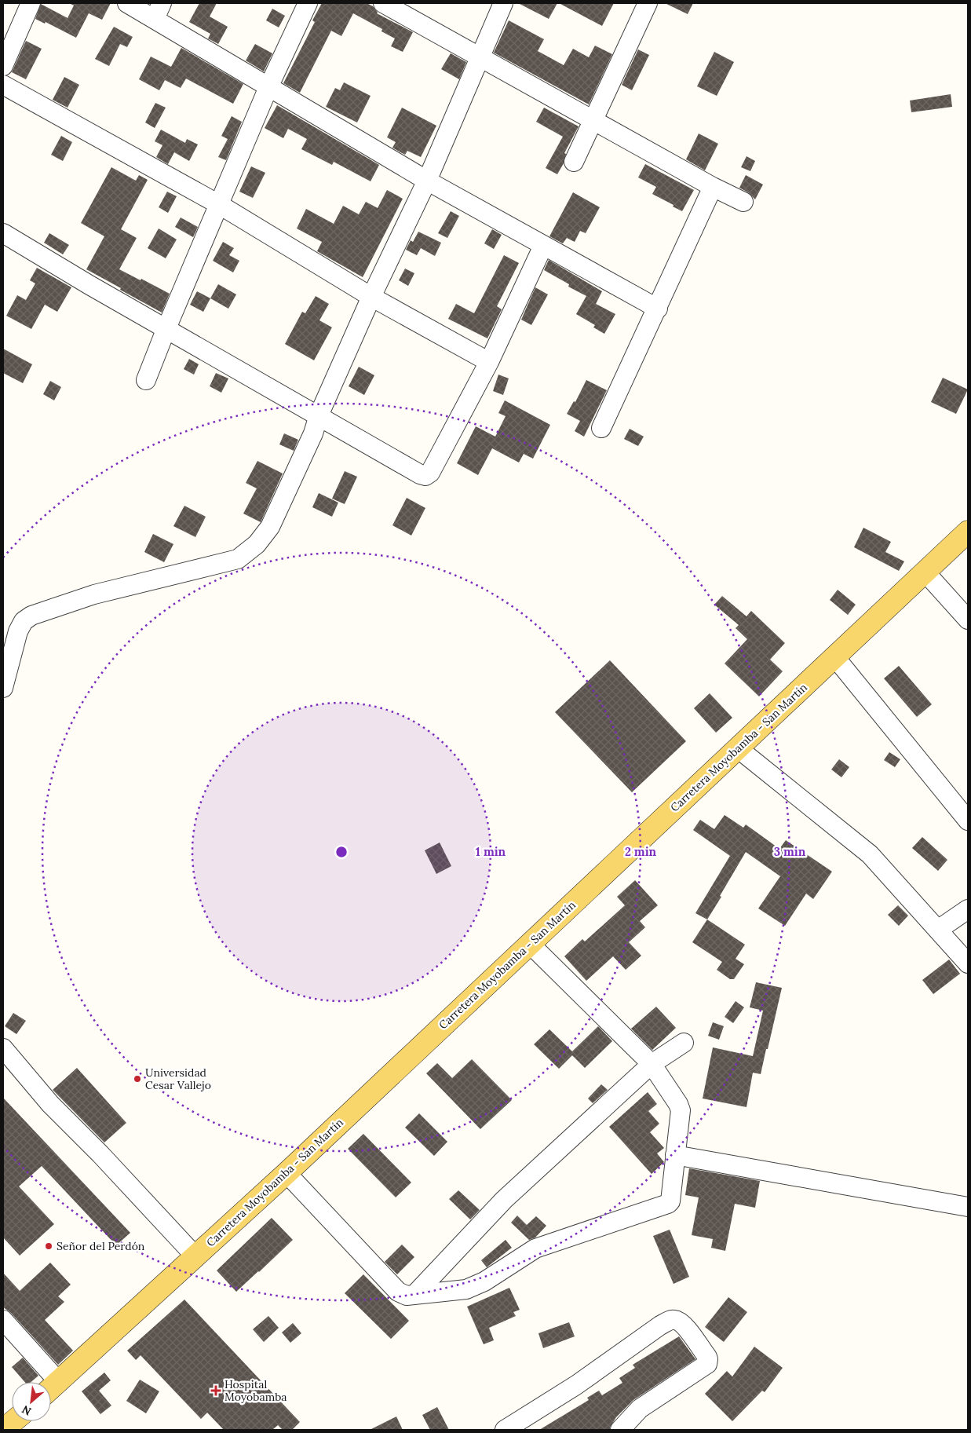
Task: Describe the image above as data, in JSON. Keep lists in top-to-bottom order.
{
  "streets": {
    "main road": ["Carretera Moyobamba - San Martín"]
  },
  "places": {
    "other": ["Universidad Cesar Vallejo", "Señor del Perdón"],
    "health": ["Hospital Moyobamba"]
  },
  "north": "bottom left",
  "rings": ["1 min", "2 min", "3 min"]
}
